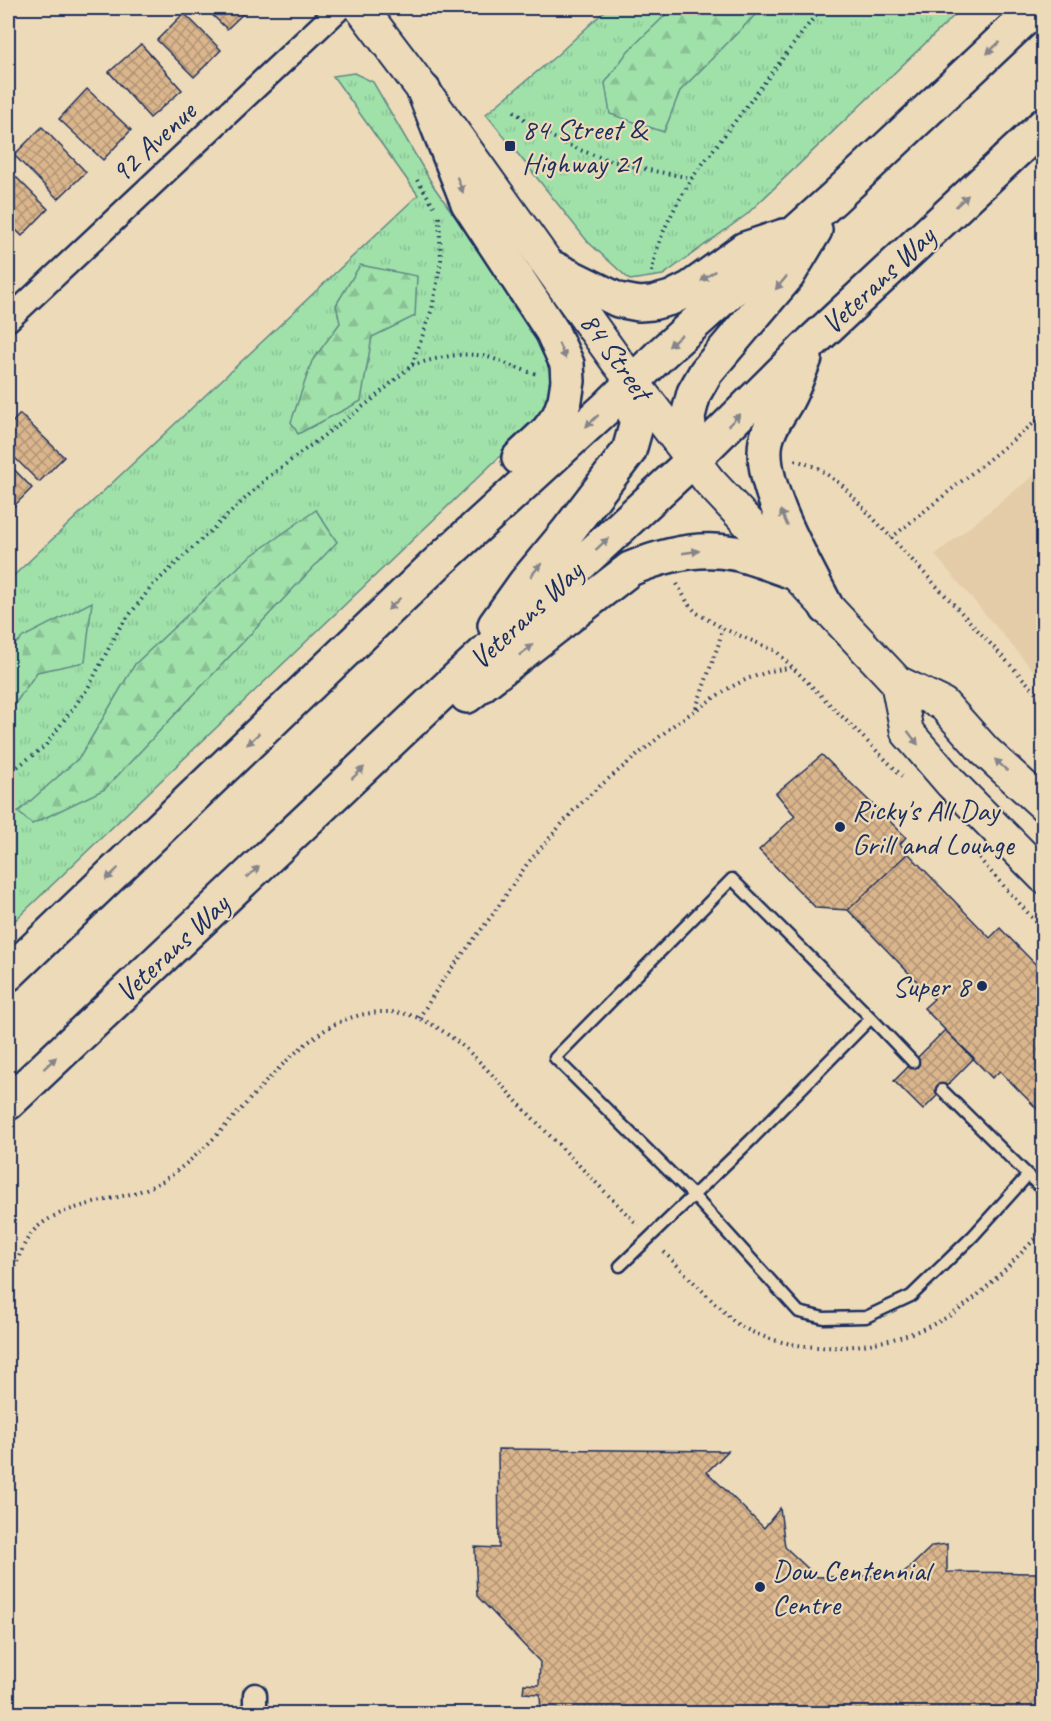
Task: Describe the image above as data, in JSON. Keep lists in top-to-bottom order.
{
  "streets": {
    "main road": ["Veterans Way"],
    "street": ["92 Avenue", "84 Street"]
  },
  "crossings": [
    ["Veterans Way", "84 Street"]
  ],
  "places": {
    "transit": ["84 Street & Highway 21"],
    "other": ["Ricky's All Day Grill and Lounge", "Super 8", "Dow Centennial Centre"]
  }
}
